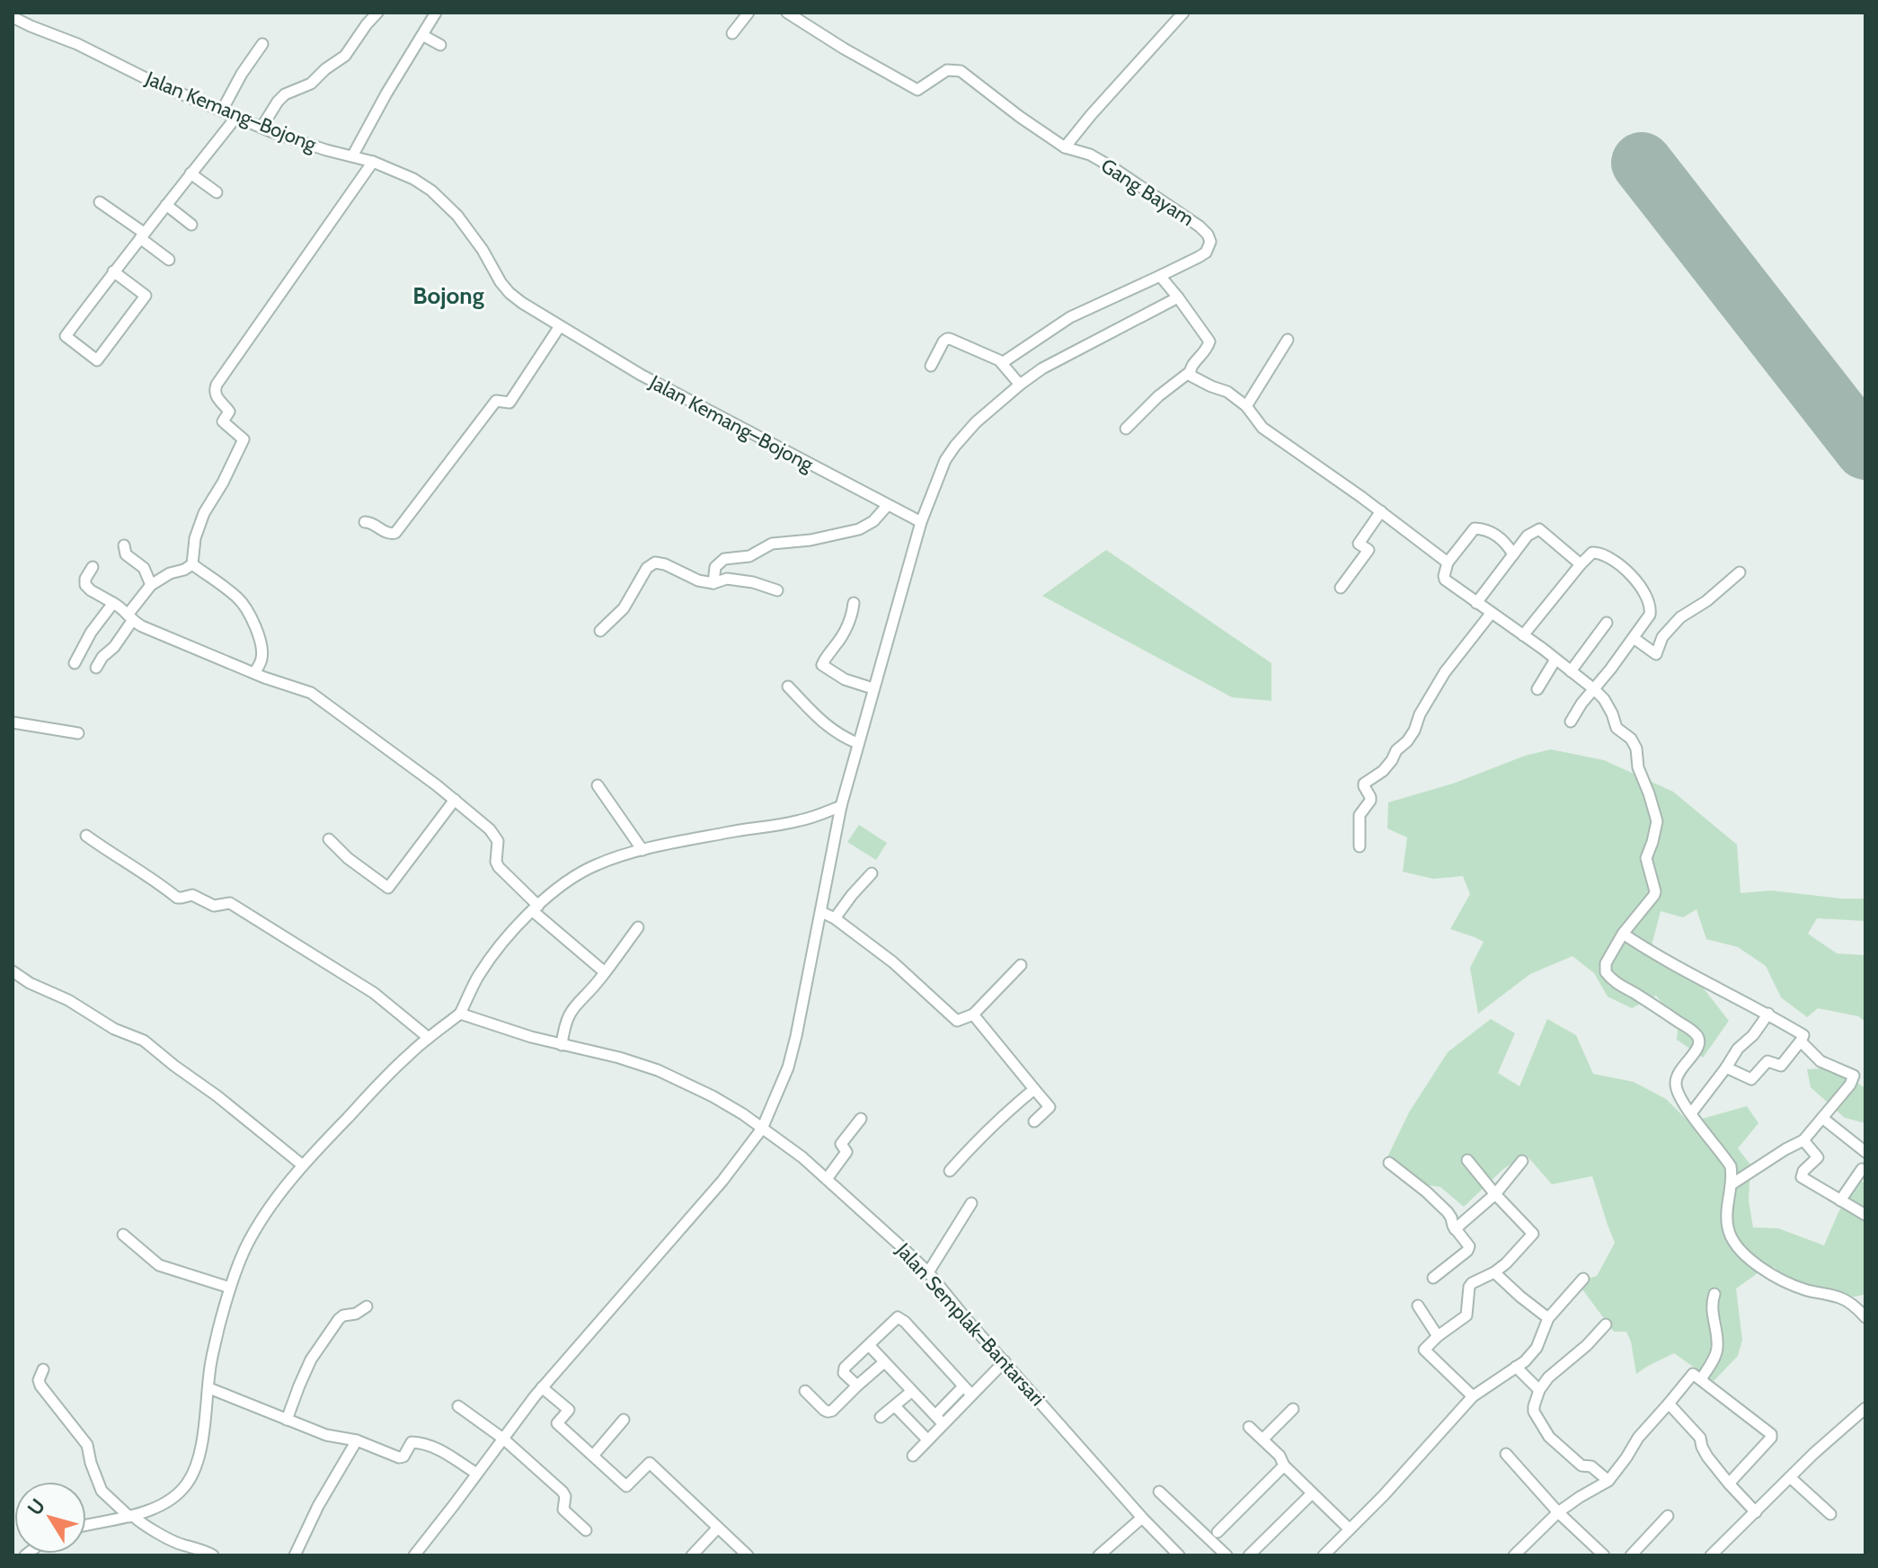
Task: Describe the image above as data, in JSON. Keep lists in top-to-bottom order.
{
  "streets": {
    "street": ["Jalan Kemang–Bojong", "Gang Bayam", "Jalan Semplak–Bantarsari"]
  },
  "districts": ["Bojong"],
  "north": "top left"
}
